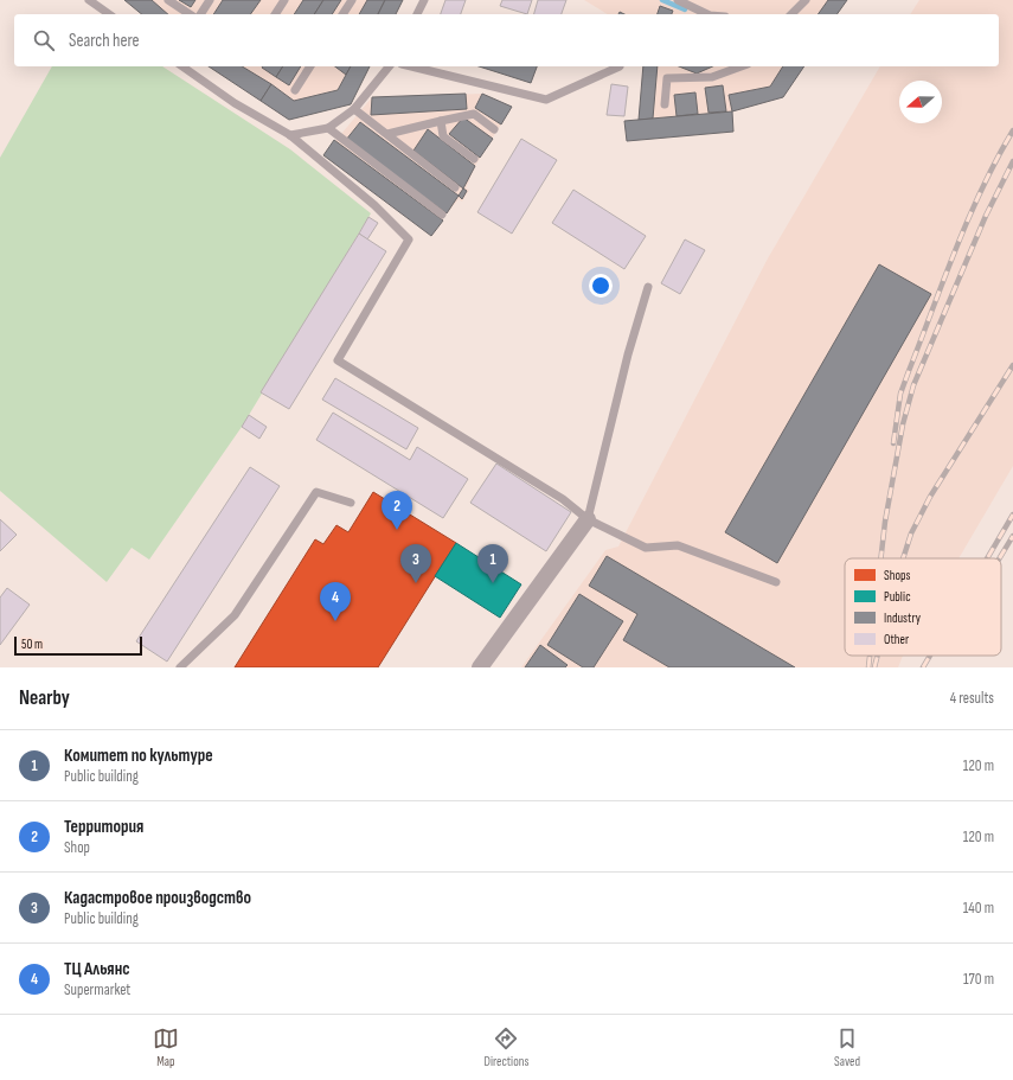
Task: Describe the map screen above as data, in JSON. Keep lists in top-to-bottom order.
{
  "legend": [
    "Shops",
    "Public",
    "Industry",
    "Other"
  ],
  "scale_bar": "50 m",
  "north": "left",
  "page": {
    "search": "Search here",
    "pins": [
      "2",
      "1",
      "3",
      "4"
    ],
    "scale": "50 m",
    "heading": ["Nearby", "4 results"],
    "list": [
      {
        "mark": "1",
        "name": "Комитет по культуре",
        "note": "Public building",
        "value": "120 m"
      },
      {
        "mark": "2",
        "name": "Территория",
        "note": "Shop",
        "value": "120 m"
      },
      {
        "mark": "3",
        "name": "Кадастровое производство",
        "note": "Public building",
        "value": "140 m"
      },
      {
        "mark": "4",
        "name": "ТЦ Альянс",
        "note": "Supermarket",
        "value": "170 m"
      }
    ],
    "nav": ["Map", "Directions", "Saved"]
  }
}
